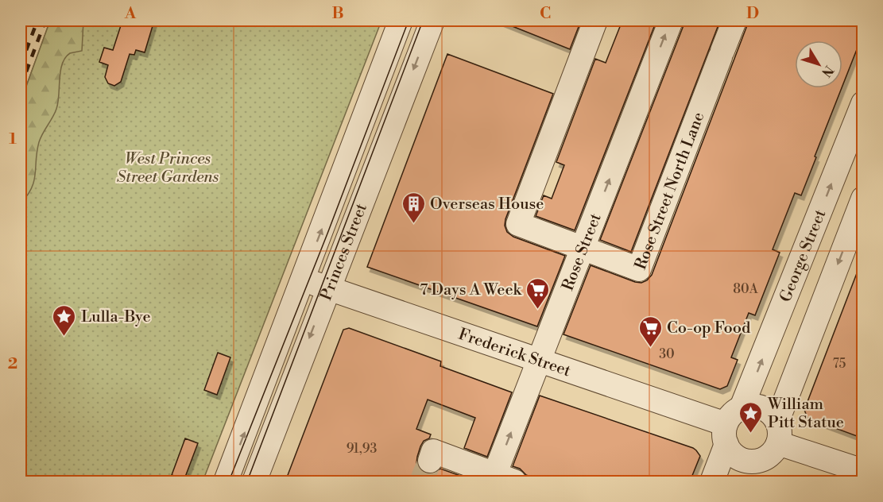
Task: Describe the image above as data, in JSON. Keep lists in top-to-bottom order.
{
  "streets": {
    "street": [
      "Rose Street North Lane",
      "Princes Street",
      "Rose Street",
      "George Street",
      "Frederick Street"
    ]
  },
  "crossings": [
    ["Rose Street North Lane", "Rose Street"],
    ["Princes Street", "Frederick Street"],
    ["Rose Street", "Frederick Street"],
    ["George Street", "Frederick Street"]
  ],
  "one_way": ["Rose Street"],
  "parks": ["West Princes Street Gardens"],
  "places": {
    "building": ["Overseas House"],
    "supermarket": ["7 Days A Week", "Co-op Food"],
    "place": ["Lulla-Bye", "William Pitt Statue"]
  },
  "house_numbers": [
    "80A",
    "30",
    "75",
    "91,93"
  ],
  "north": "bottom right",
  "grid": {
    "columns": [
      "A",
      "B",
      "C",
      "D"
    ],
    "rows": ["1", "2"]
  }
}
